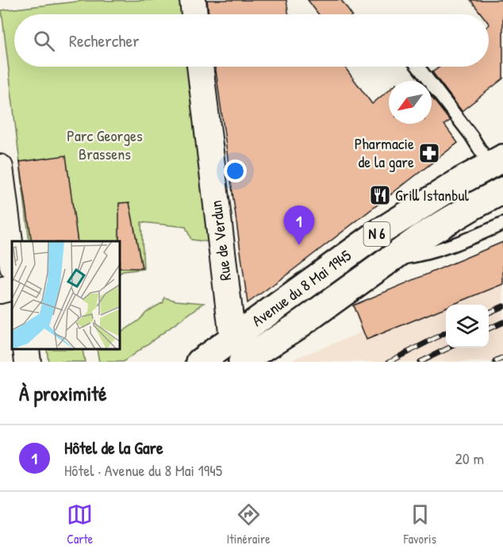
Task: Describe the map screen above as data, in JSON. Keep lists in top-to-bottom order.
{
  "streets": {
    "main road": ["N 6", "Avenue du 8 Mai 1945"],
    "street": ["Rue de Verdun"]
  },
  "crossings": [
    ["Rue de Verdun", "Avenue du 8 Mai 1945"]
  ],
  "parks": ["Parc Georges Brassens"],
  "places": {
    "pharmacy": ["Pharmacie de la gare"],
    "restaurant": ["Grill Istanbul"]
  },
  "north": "bottom left",
  "page": {
    "search": "Rechercher",
    "pins": "1",
    "heading": "À proximité",
    "list": [
      {
        "mark": "1",
        "name": "Hôtel de la Gare",
        "note": "Hôtel · Avenue du 8 Mai 1945",
        "value": "20 m"
      }
    ],
    "nav": ["Carte", "Itinéraire", "Favoris"]
  }
}
